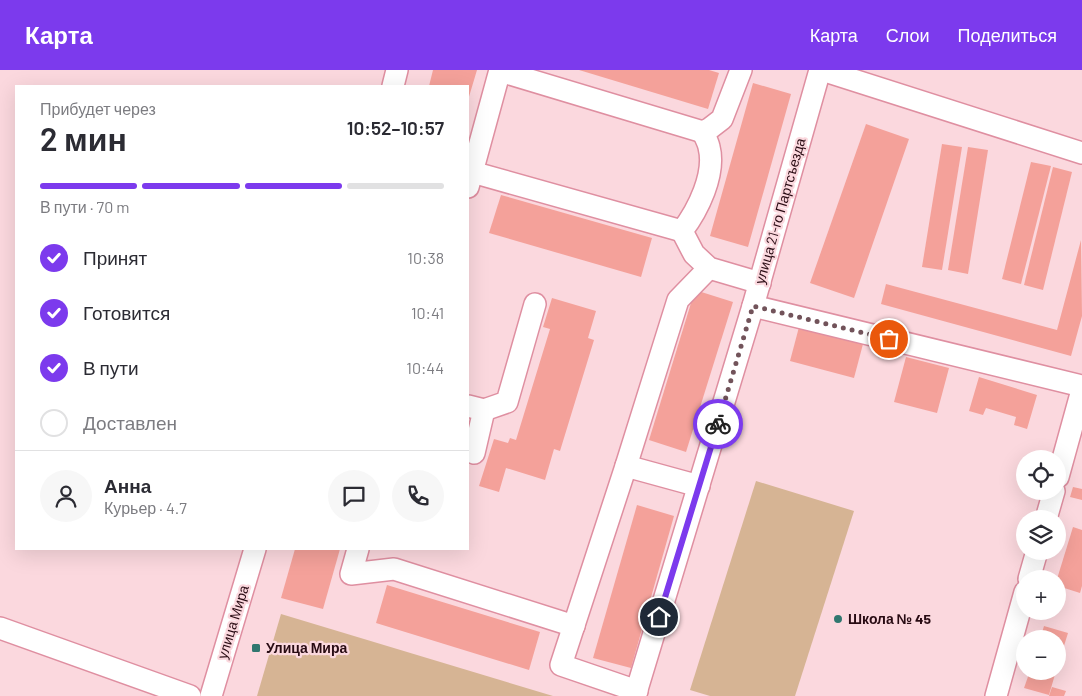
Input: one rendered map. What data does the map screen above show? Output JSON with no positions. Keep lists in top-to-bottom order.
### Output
{
  "streets": {
    "street": ["улица 21-го Партсъезда", "улица Мира"]
  },
  "places": {
    "other": ["Школа № 45"],
    "transit": ["Улица Мира"]
  },
  "page": {
    "header": "Карта",
    "nav": ["Карта", "Слои", "Поделиться"],
    "heading": ["2 мин", "Прибудет через", "10:52–10:57"],
    "panel": ["Анна", "Курьер · 4.7"],
    "bar": "В пути · 70 m",
    "list": [
      ["Принят", "10:38"],
      ["Готовится", "10:41"],
      ["В пути", "10:44"],
      "Доставлен"
    ],
    "map_buttons": ["+", "−"]
  }
}
